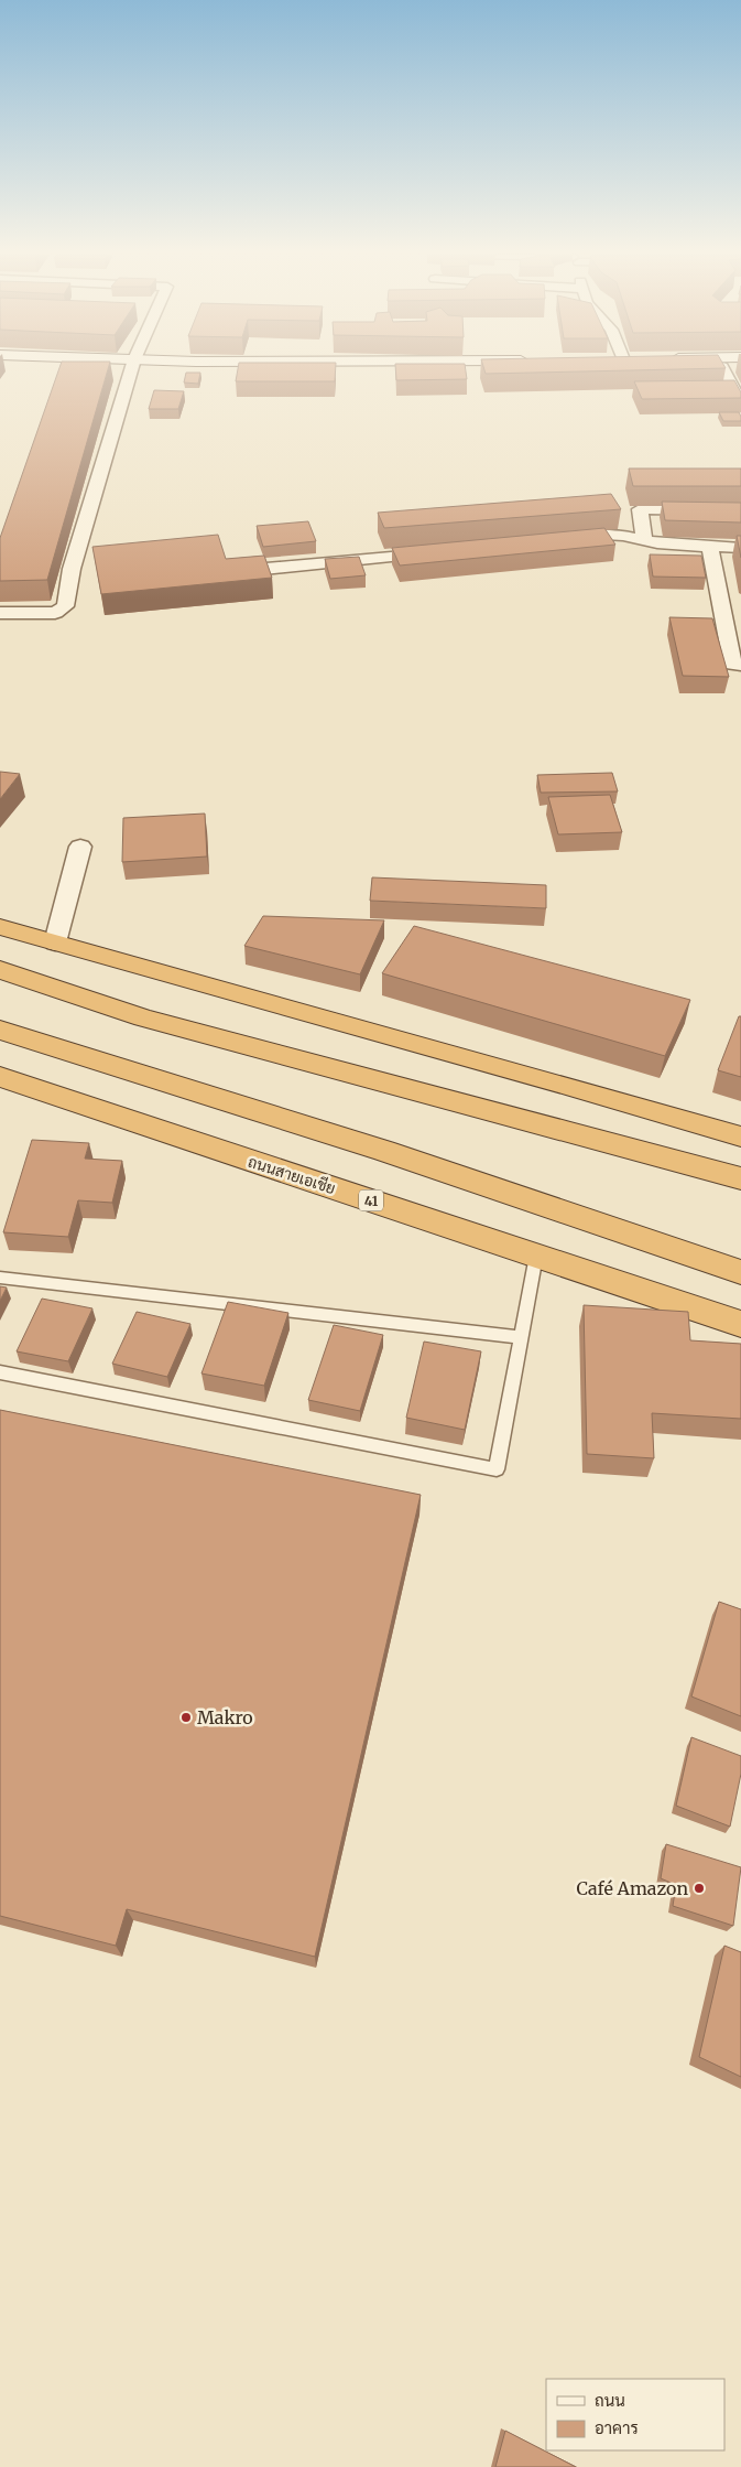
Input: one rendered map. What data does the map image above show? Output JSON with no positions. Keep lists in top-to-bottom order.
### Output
{
  "streets": {
    "highway": ["ถนนสายเอเชีย", "41"]
  },
  "places": ["Makro", "Café Amazon"],
  "legend": ["ถนน", "อาคาร"]
}
